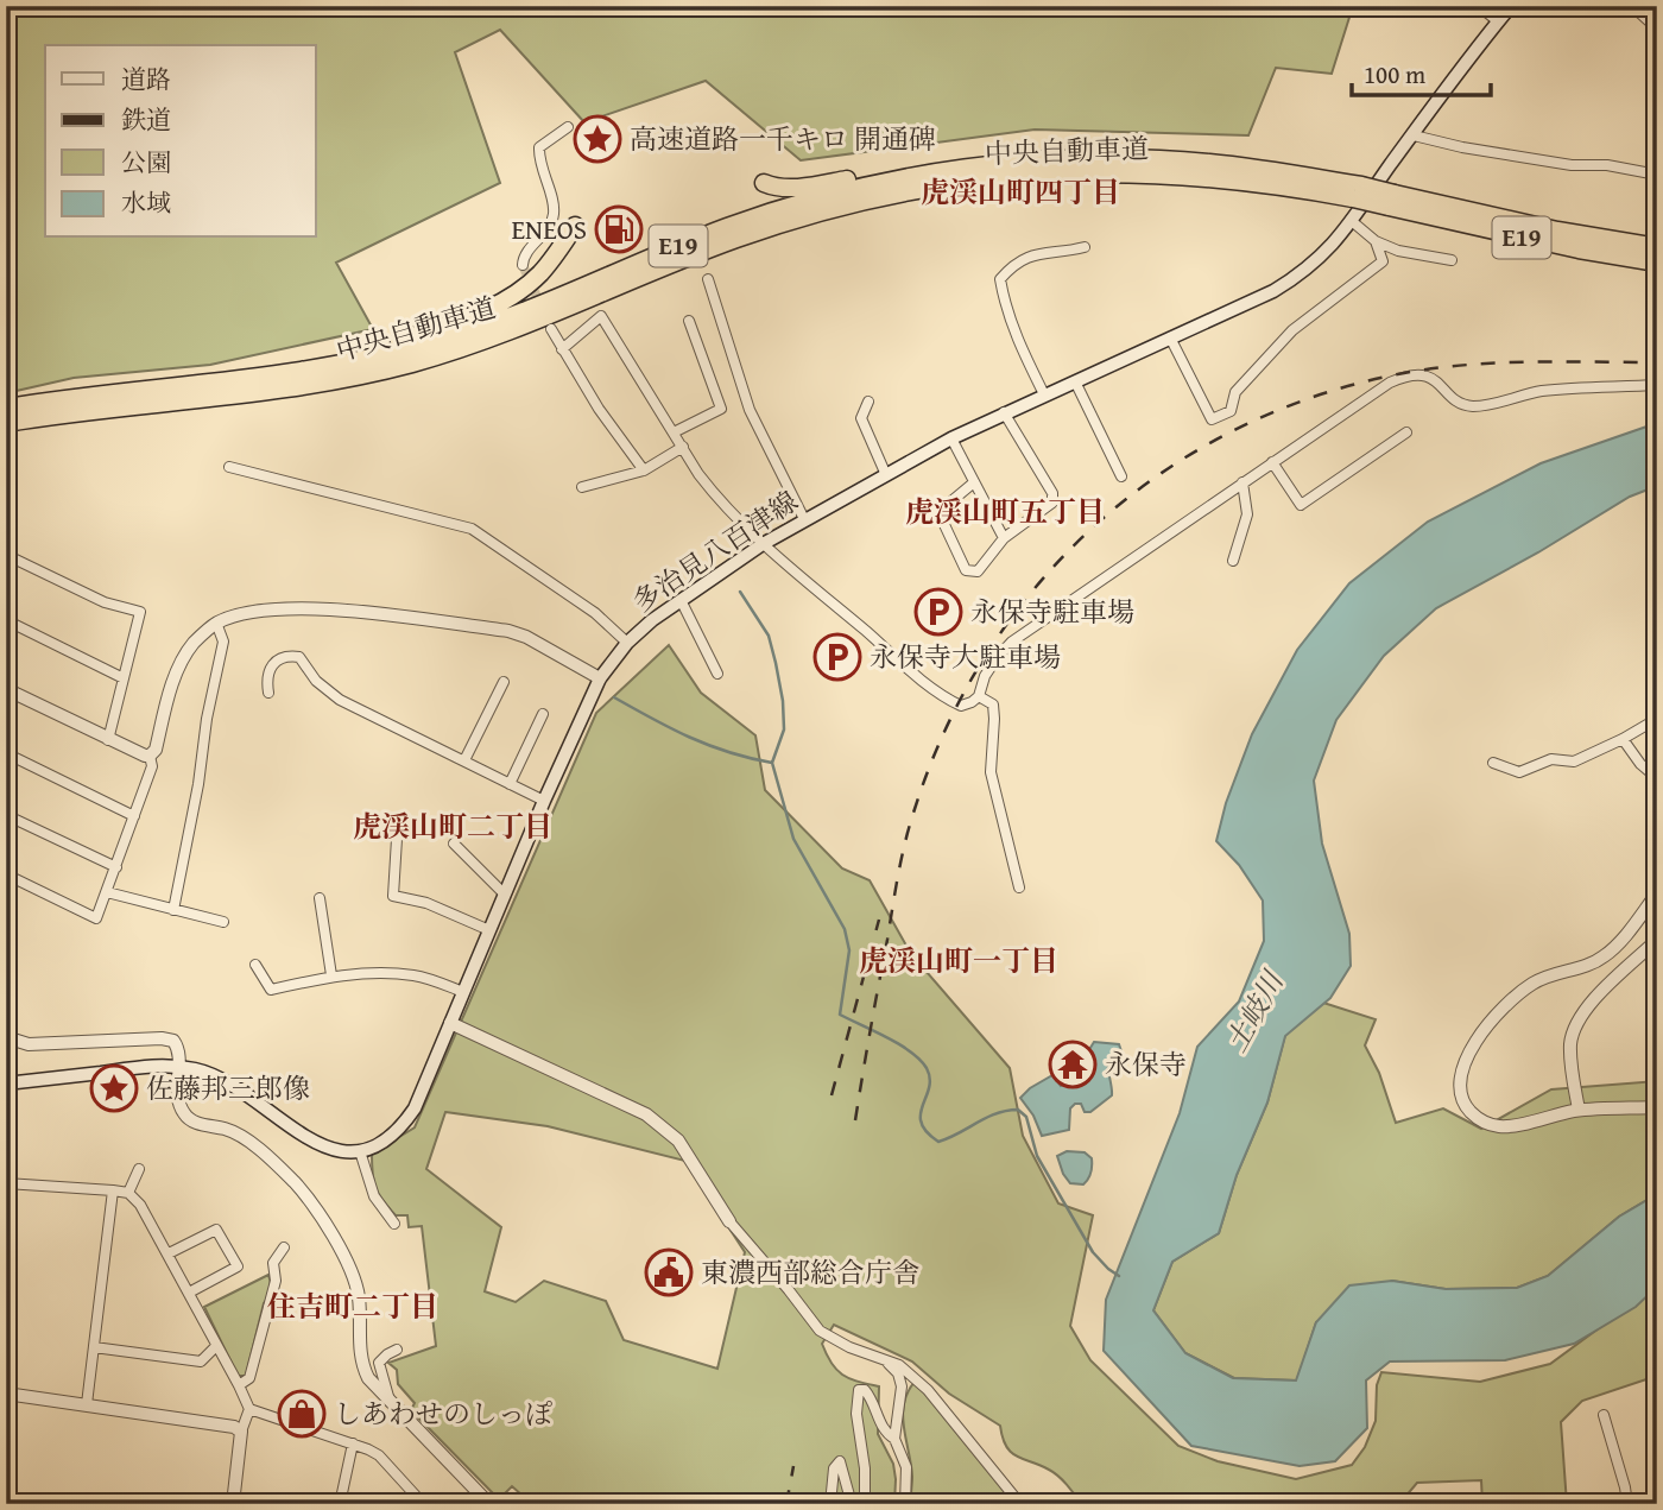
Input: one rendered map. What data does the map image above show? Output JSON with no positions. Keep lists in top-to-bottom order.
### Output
{
  "streets": {
    "highway": ["中央自動車道", "E19"],
    "main road": ["多治見八百津線"]
  },
  "districts": [
    "虎渓山町四丁目",
    "虎渓山町五丁目",
    "虎渓山町二丁目",
    "虎渓山町一丁目",
    "住吉町二丁目"
  ],
  "water": ["土岐川"],
  "places": {
    "place": ["高速道路一千キロ 開通碑", "佐藤邦三郎像"],
    "fuel station": ["ENEOS"],
    "parking": ["永保寺駐車場", "永保寺大駐車場"],
    "temple": ["永保寺"],
    "public building": ["東濃西部総合庁舎"],
    "shop": ["しあわせのしっぽ"]
  },
  "legend": [
    "道路",
    "鉄道",
    "公園",
    "水域"
  ],
  "scale_bar": "100 m"
}
